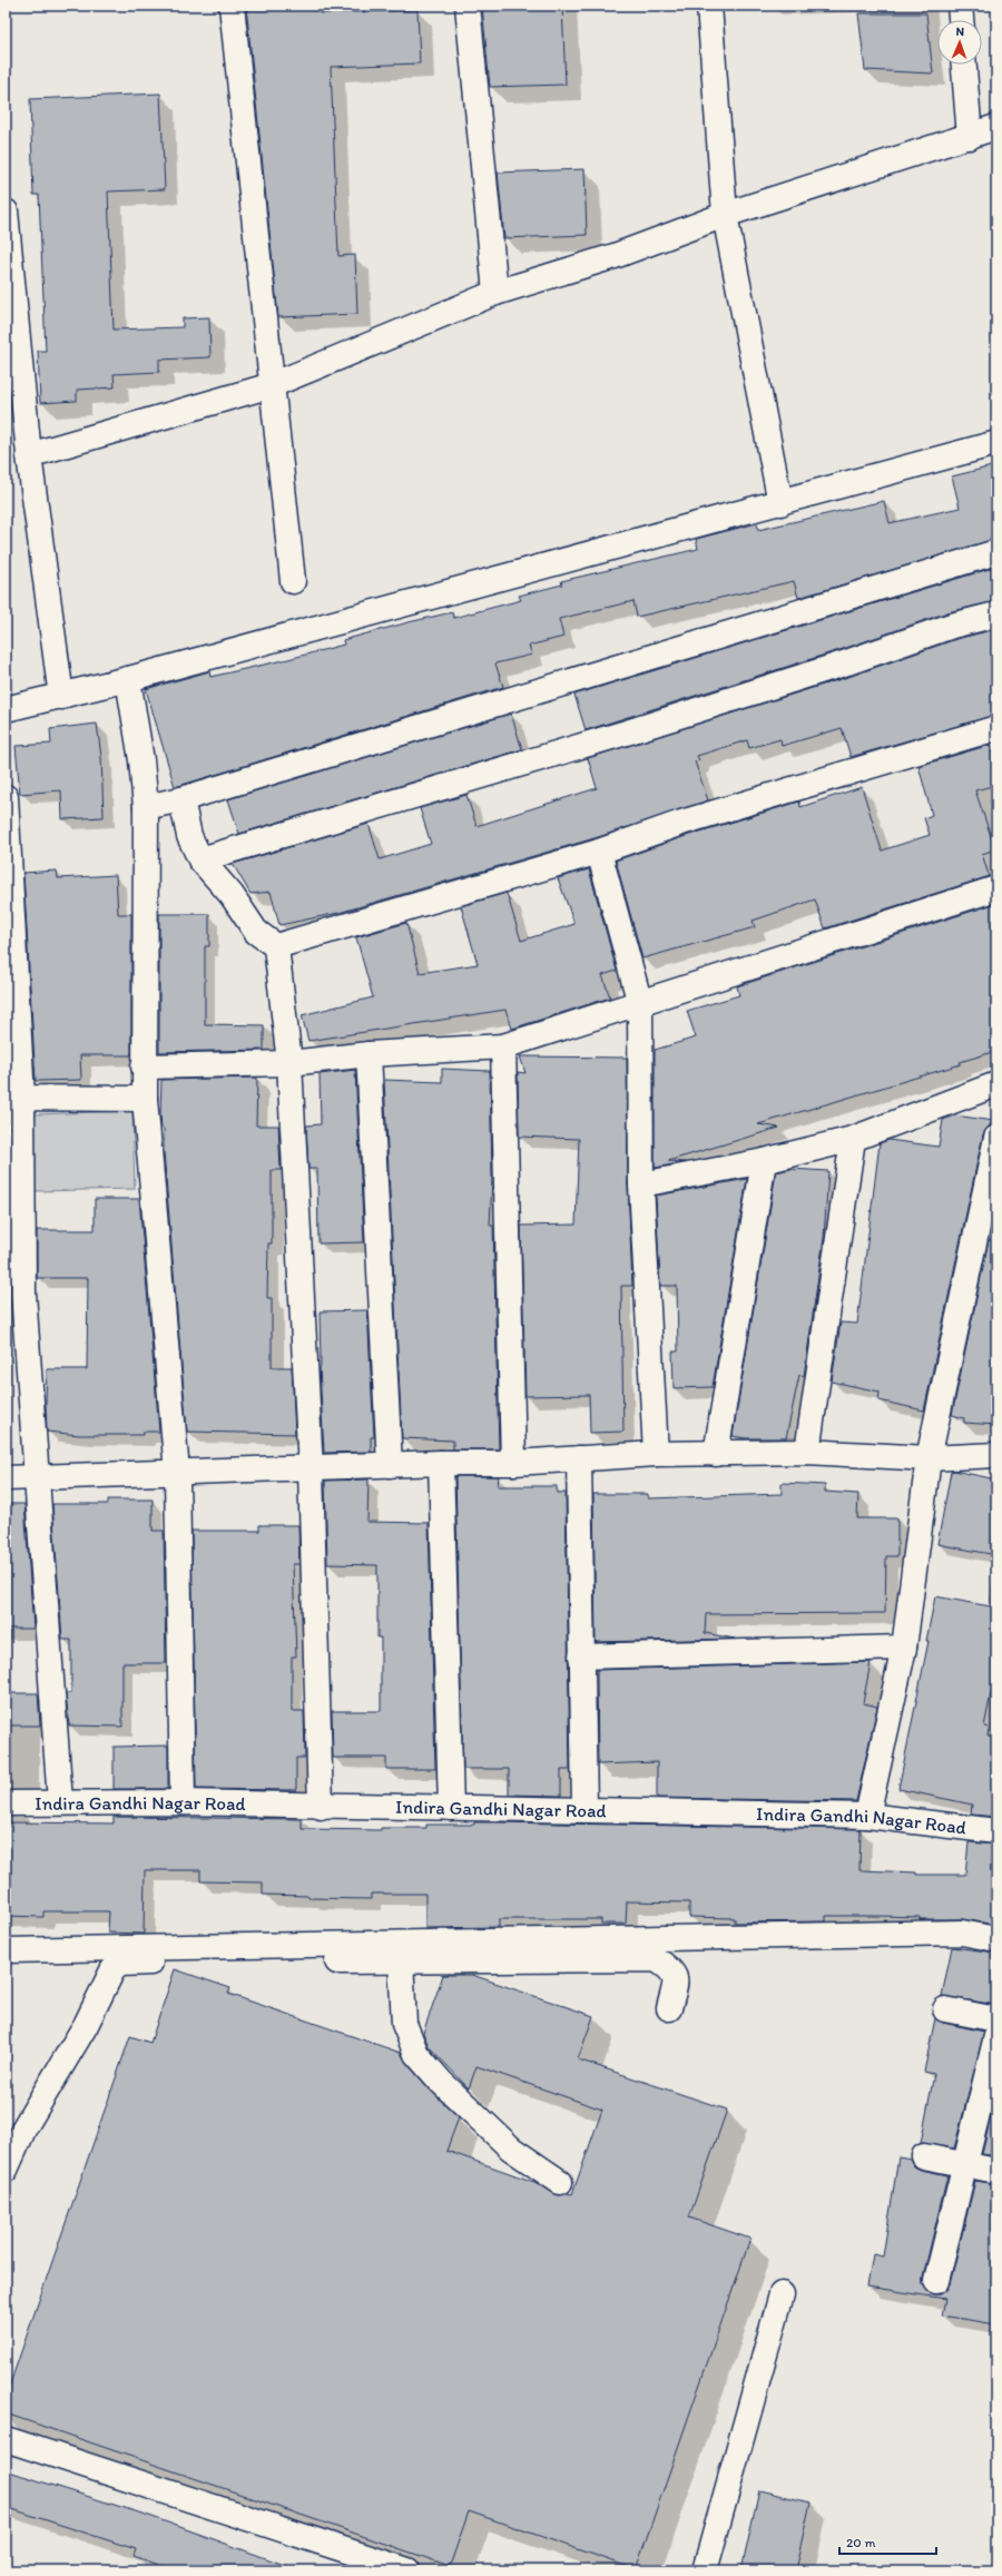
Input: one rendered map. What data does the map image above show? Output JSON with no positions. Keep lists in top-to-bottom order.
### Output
{
  "streets": {
    "street": ["Indira Gandhi Nagar Road"]
  },
  "scale_bar": "20 m",
  "north": "top"
}
